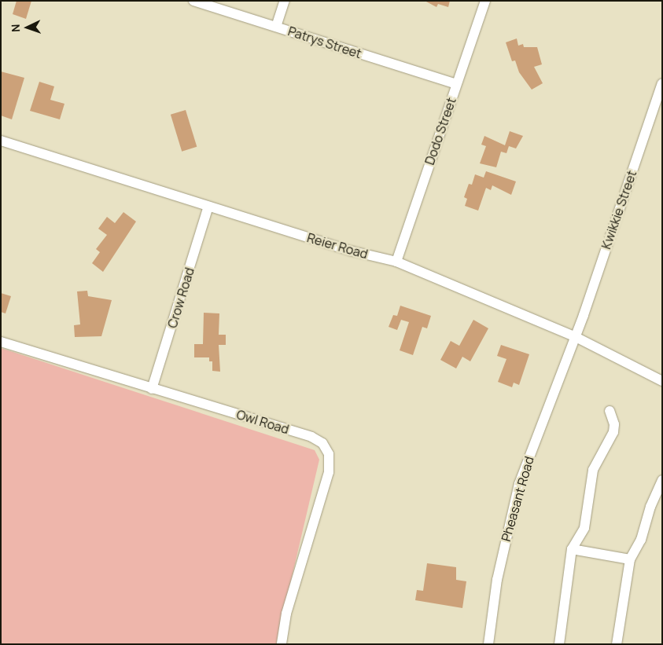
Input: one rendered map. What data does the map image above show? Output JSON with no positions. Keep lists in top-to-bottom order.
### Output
{
  "streets": {
    "street": [
      "Patrys Street",
      "Dodo Street",
      "Kwikkie Street",
      "Reier Road",
      "Crow Road",
      "Owl Road",
      "Pheasant Road"
    ]
  },
  "crossings": [
    ["Patrys Street", "Dodo Street"],
    ["Dodo Street", "Reier Road"],
    ["Kwikkie Street", "Reier Road"],
    ["Kwikkie Street", "Pheasant Road"],
    ["Reier Road", "Crow Road"],
    ["Reier Road", "Pheasant Road"],
    ["Crow Road", "Owl Road"]
  ],
  "north": "left"
}
